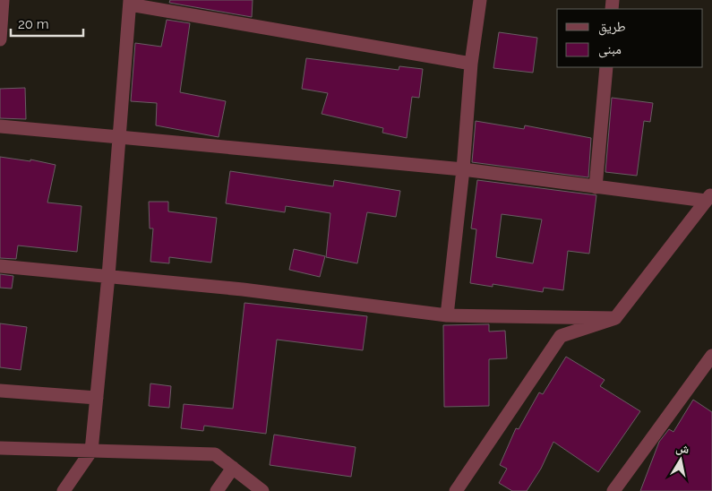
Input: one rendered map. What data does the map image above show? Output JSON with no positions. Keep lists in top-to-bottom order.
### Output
{
  "legend": ["طريق", "مبنى"],
  "scale_bar": "20 m",
  "north": "top"
}
